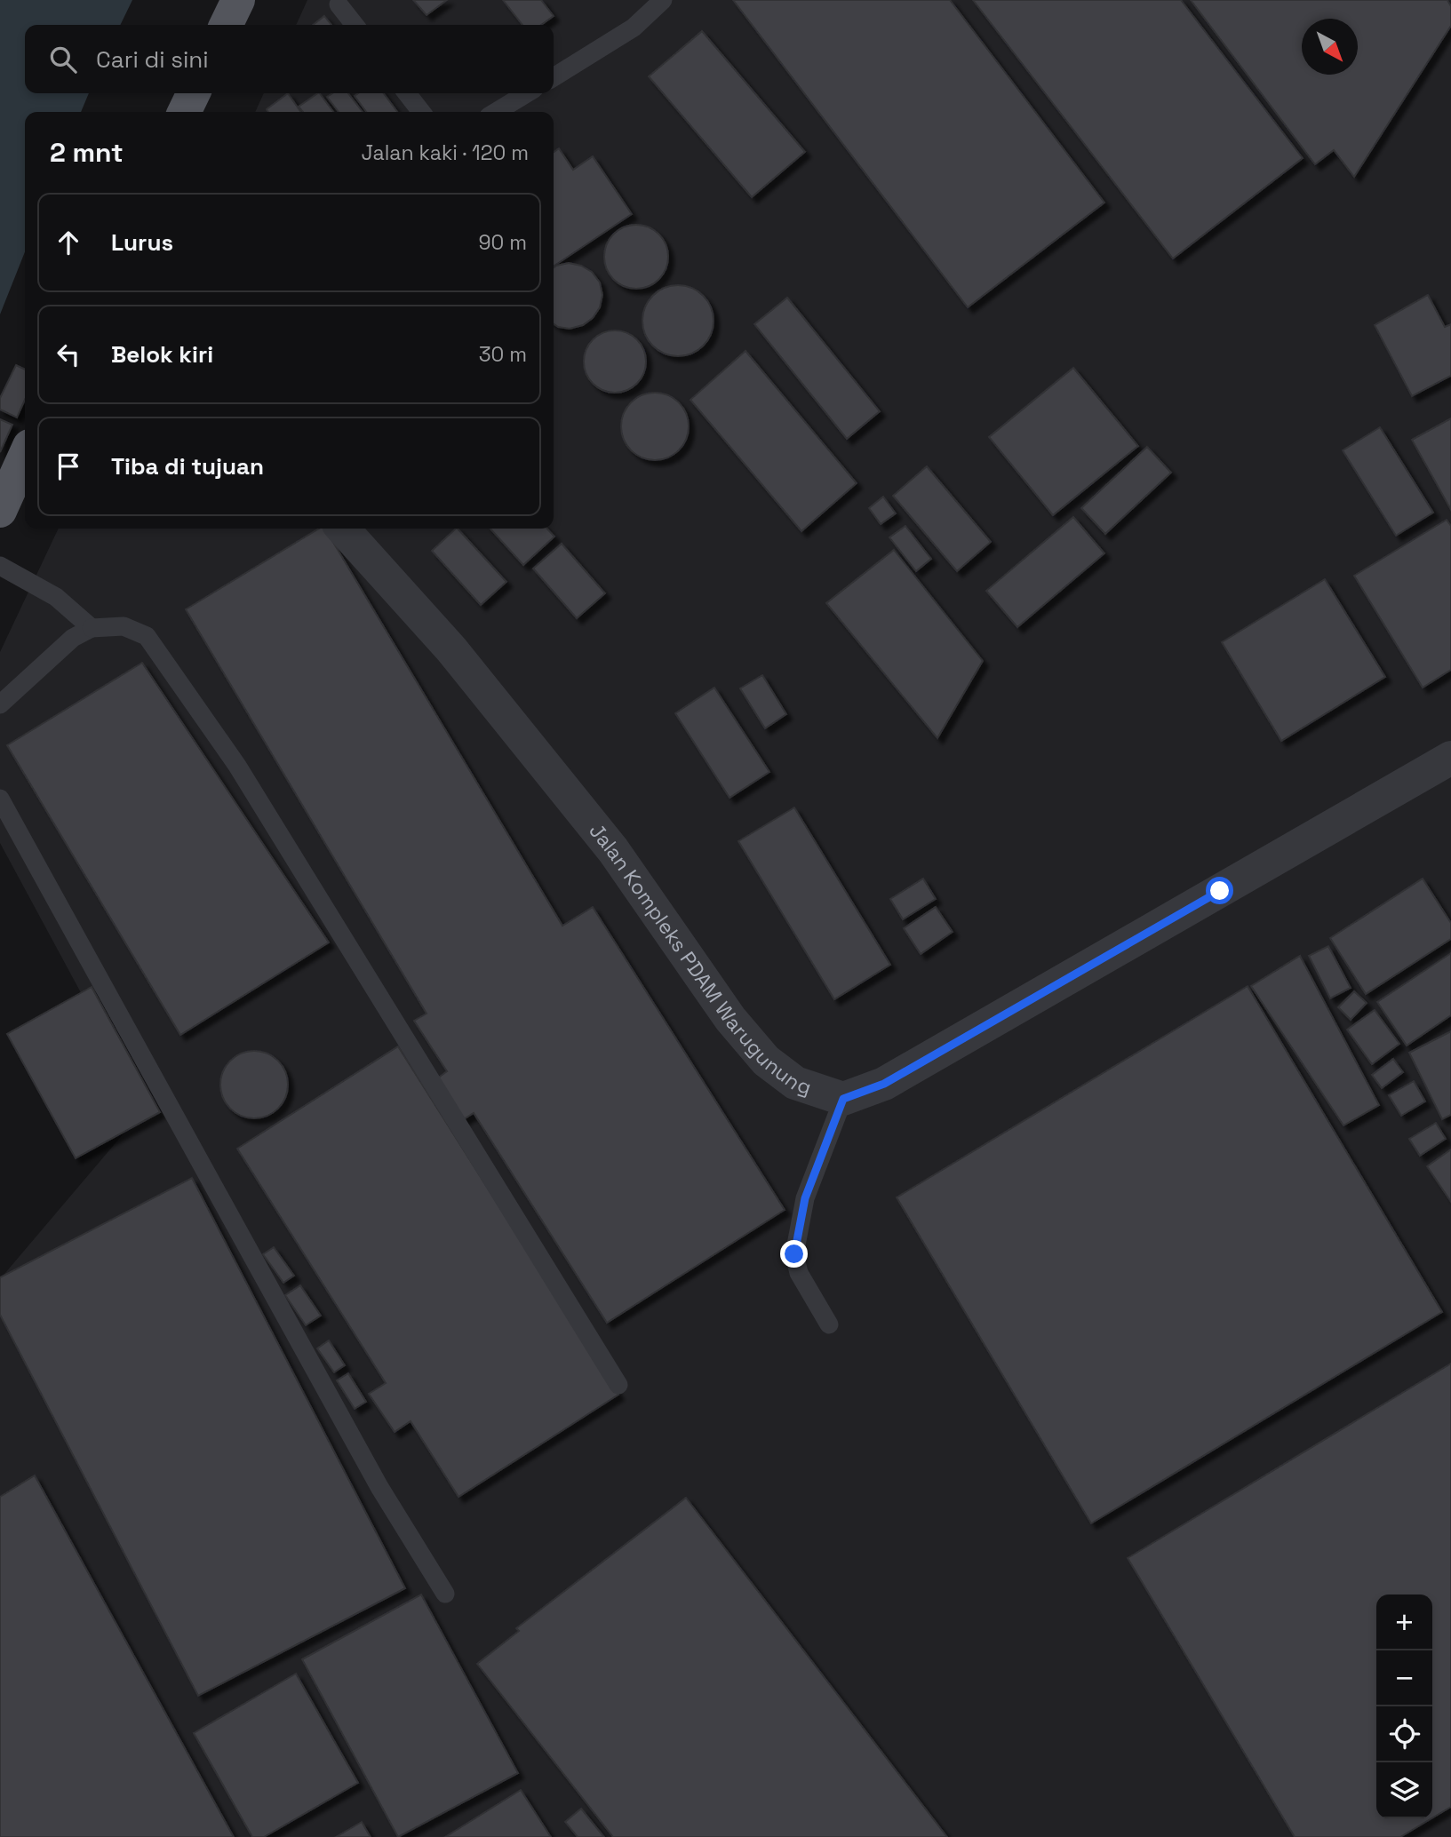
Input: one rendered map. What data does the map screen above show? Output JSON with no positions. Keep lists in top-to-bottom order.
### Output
{
  "streets": {
    "street": ["Jalan Kompleks PDAM Warugunung"]
  },
  "north": "bottom right",
  "page": {
    "search": "Cari di sini",
    "heading": ["2 mnt", "Jalan kaki · 120 m"],
    "list": [
      ["Lurus", "90 m"],
      ["Belok kiri", "30 m"],
      "Tiba di tujuan"
    ],
    "map_buttons": ["+", "−"]
  }
}
